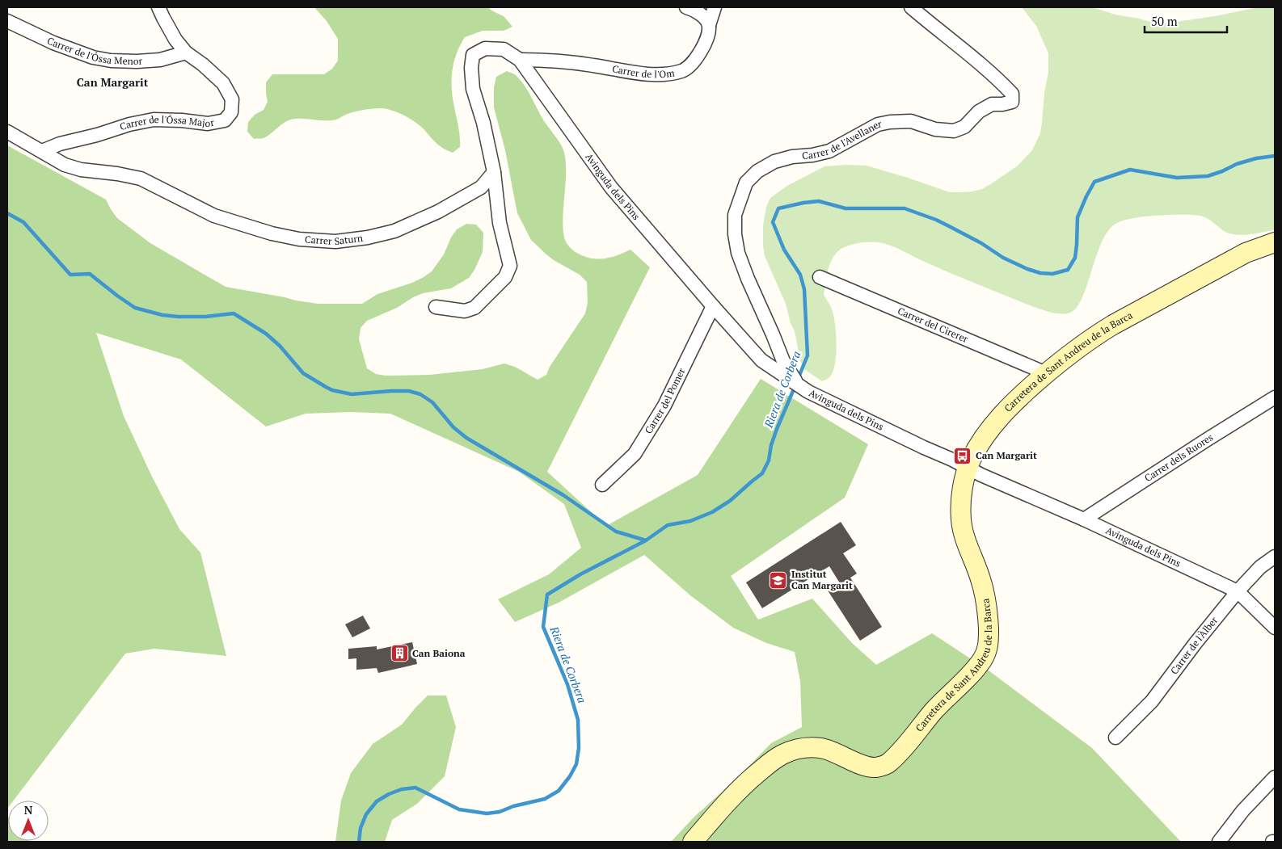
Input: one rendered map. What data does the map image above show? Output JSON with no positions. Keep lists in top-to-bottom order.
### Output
{
  "streets": {
    "street": [
      "Carrer de l'Óssa Menor",
      "Carrer de l'Om",
      "Carrer de l'Óssa Major",
      "Carrer de l'Avellaner",
      "Avinguda dels Pins",
      "Carrer Saturn",
      "Carrer del Cirerer",
      "Carretera de Sant Andreu de la Barca",
      "Carrer del Pomer",
      "Carrer dels Ruores",
      "Carrer de l'Àlber"
    ]
  },
  "crossings": [
    ["Carrer de l'Óssa Menor", "Carrer de l'Óssa Major"],
    ["Carrer de l'Om", "Avinguda dels Pins"],
    ["Carrer de l'Óssa Major", "Carrer Saturn"],
    ["Carrer de l'Avellaner", "Avinguda dels Pins"],
    ["Avinguda dels Pins", "Carretera de Sant Andreu de la Barca"],
    ["Avinguda dels Pins", "Carrer del Pomer"],
    ["Avinguda dels Pins", "Carrer dels Ruores"],
    ["Avinguda dels Pins", "Carrer de l'Àlber"],
    ["Carrer del Cirerer", "Carretera de Sant Andreu de la Barca"]
  ],
  "districts": ["Can Margarit"],
  "water": ["Riera de Corbera"],
  "places": {
    "bus stop": ["Can Margarit"],
    "school or university": ["Institut Can Margarit"],
    "building": ["Can Baiona"]
  },
  "scale_bar": "50 m",
  "north": "top"
}
